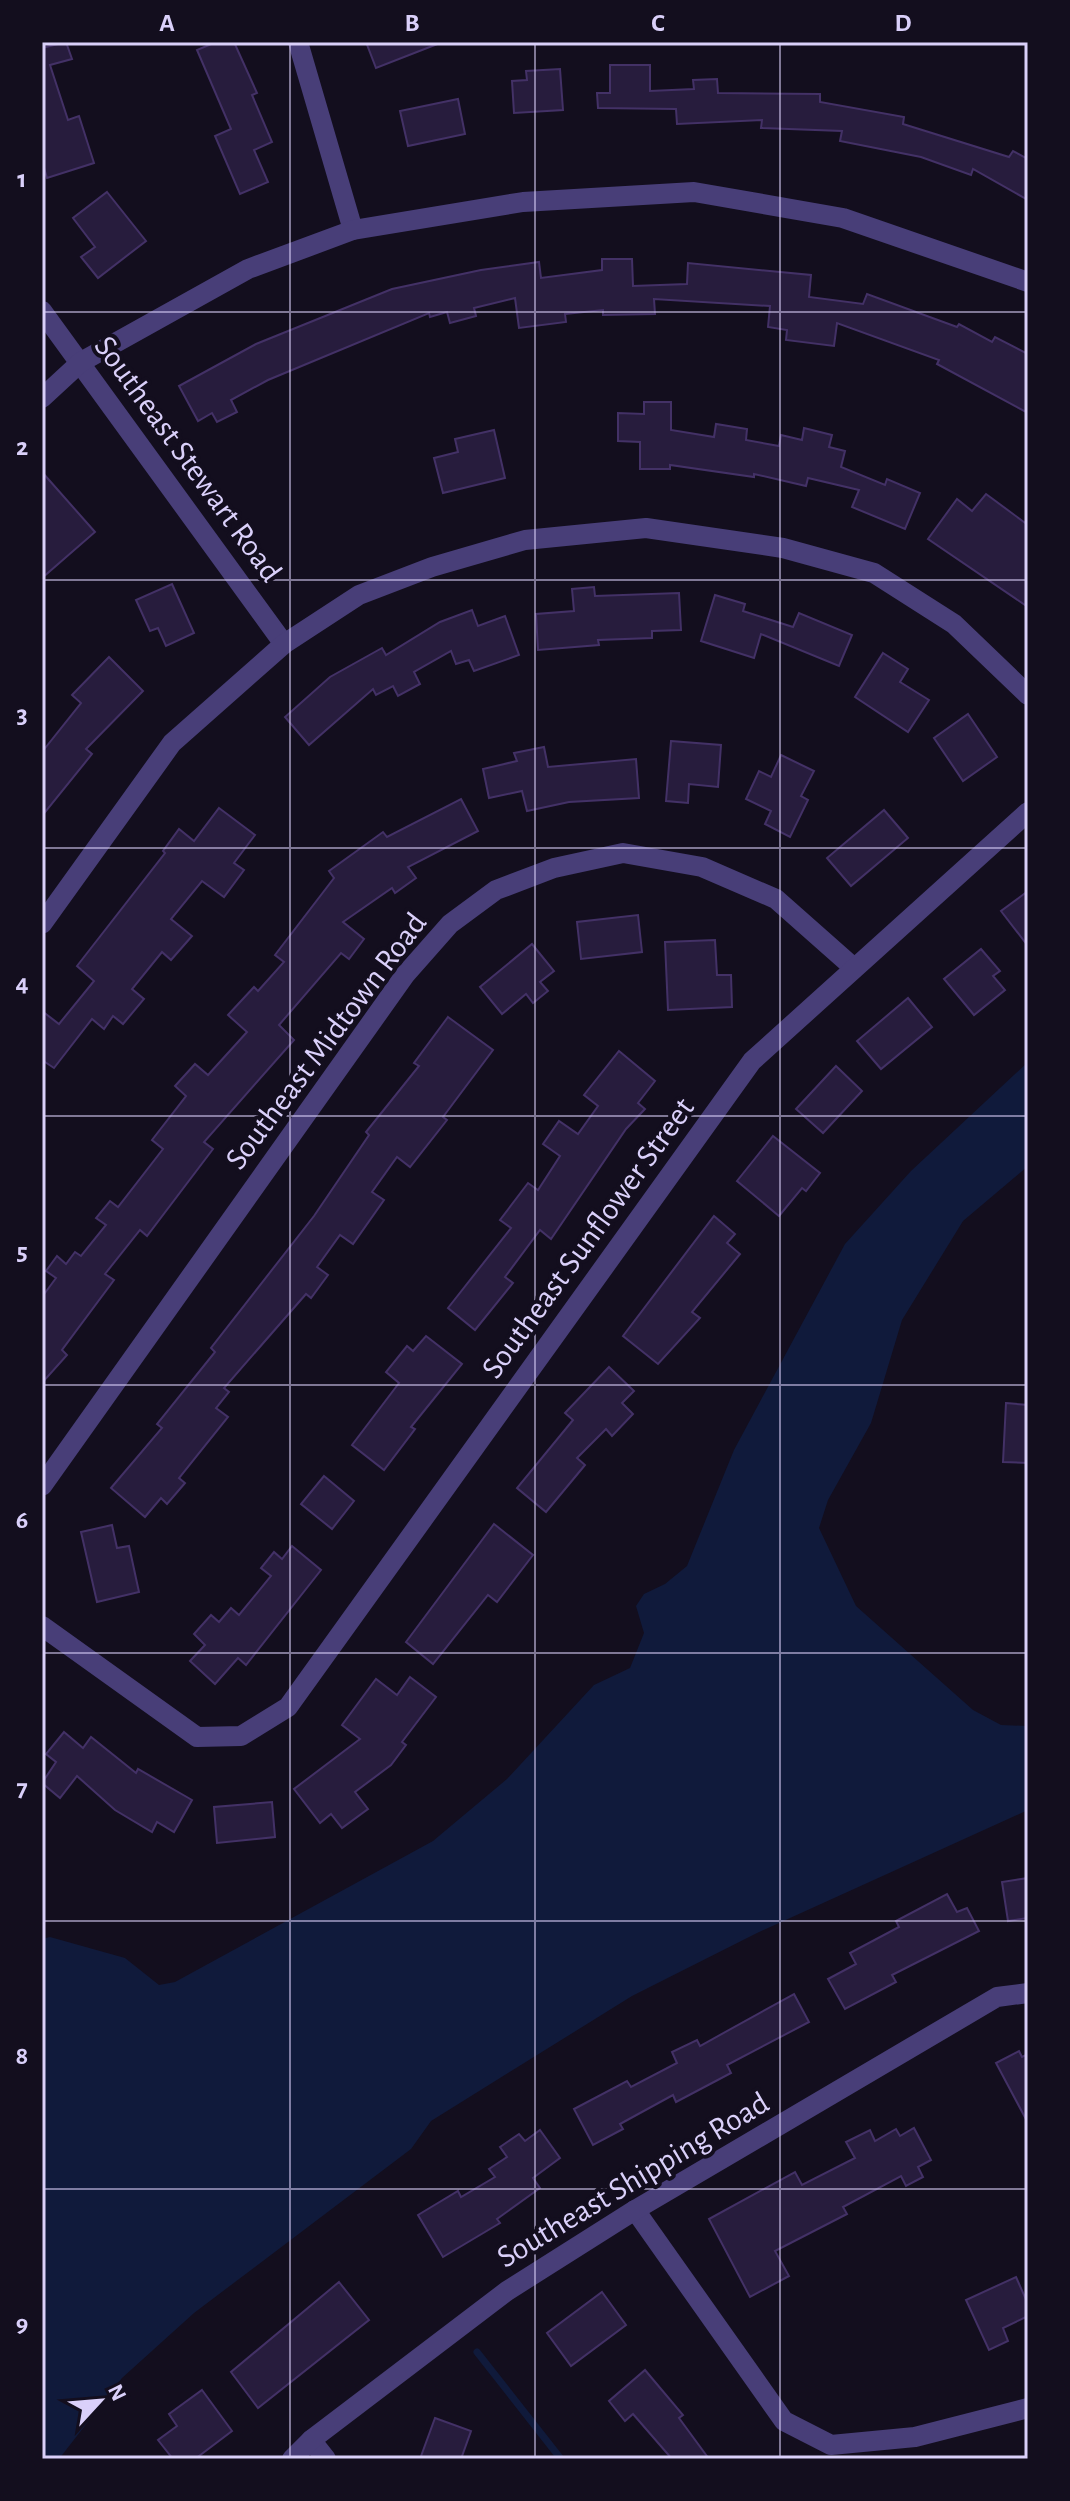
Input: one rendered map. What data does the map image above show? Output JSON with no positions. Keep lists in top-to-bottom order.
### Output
{
  "streets": {
    "street": [
      "Southeast Stewart Road",
      "Southeast Midtown Road",
      "Southeast Sunflower Street",
      "Southeast Shipping Road"
    ]
  },
  "crossings": [
    ["Southeast Midtown Road", "Southeast Sunflower Street"]
  ],
  "north": "top right",
  "grid": {
    "columns": [
      "A",
      "B",
      "C",
      "D"
    ],
    "rows": [
      "1",
      "2",
      "3",
      "4",
      "5",
      "6",
      "7",
      "8",
      "9"
    ]
  }
}
